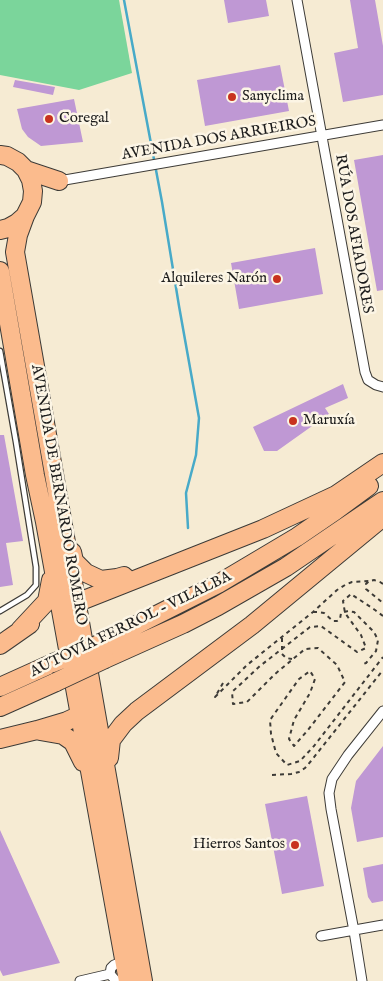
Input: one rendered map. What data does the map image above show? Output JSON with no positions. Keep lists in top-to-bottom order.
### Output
{
  "streets": {
    "highway": ["AVENIDA DE BERNARDO ROMERO", "AUTOVÍA FERROL - VILALBA"],
    "street": ["AVENIDA DOS ARRIEIROS", "RÚA DOS AFIADORES"]
  },
  "crossings": [
    ["AVENIDA DOS ARRIEIROS", "RÚA DOS AFIADORES"]
  ],
  "places": [
    "Sanyclima",
    "Coregal",
    "Alquileres Narón",
    "Maruxía",
    "Hierros Santos"
  ]
}
